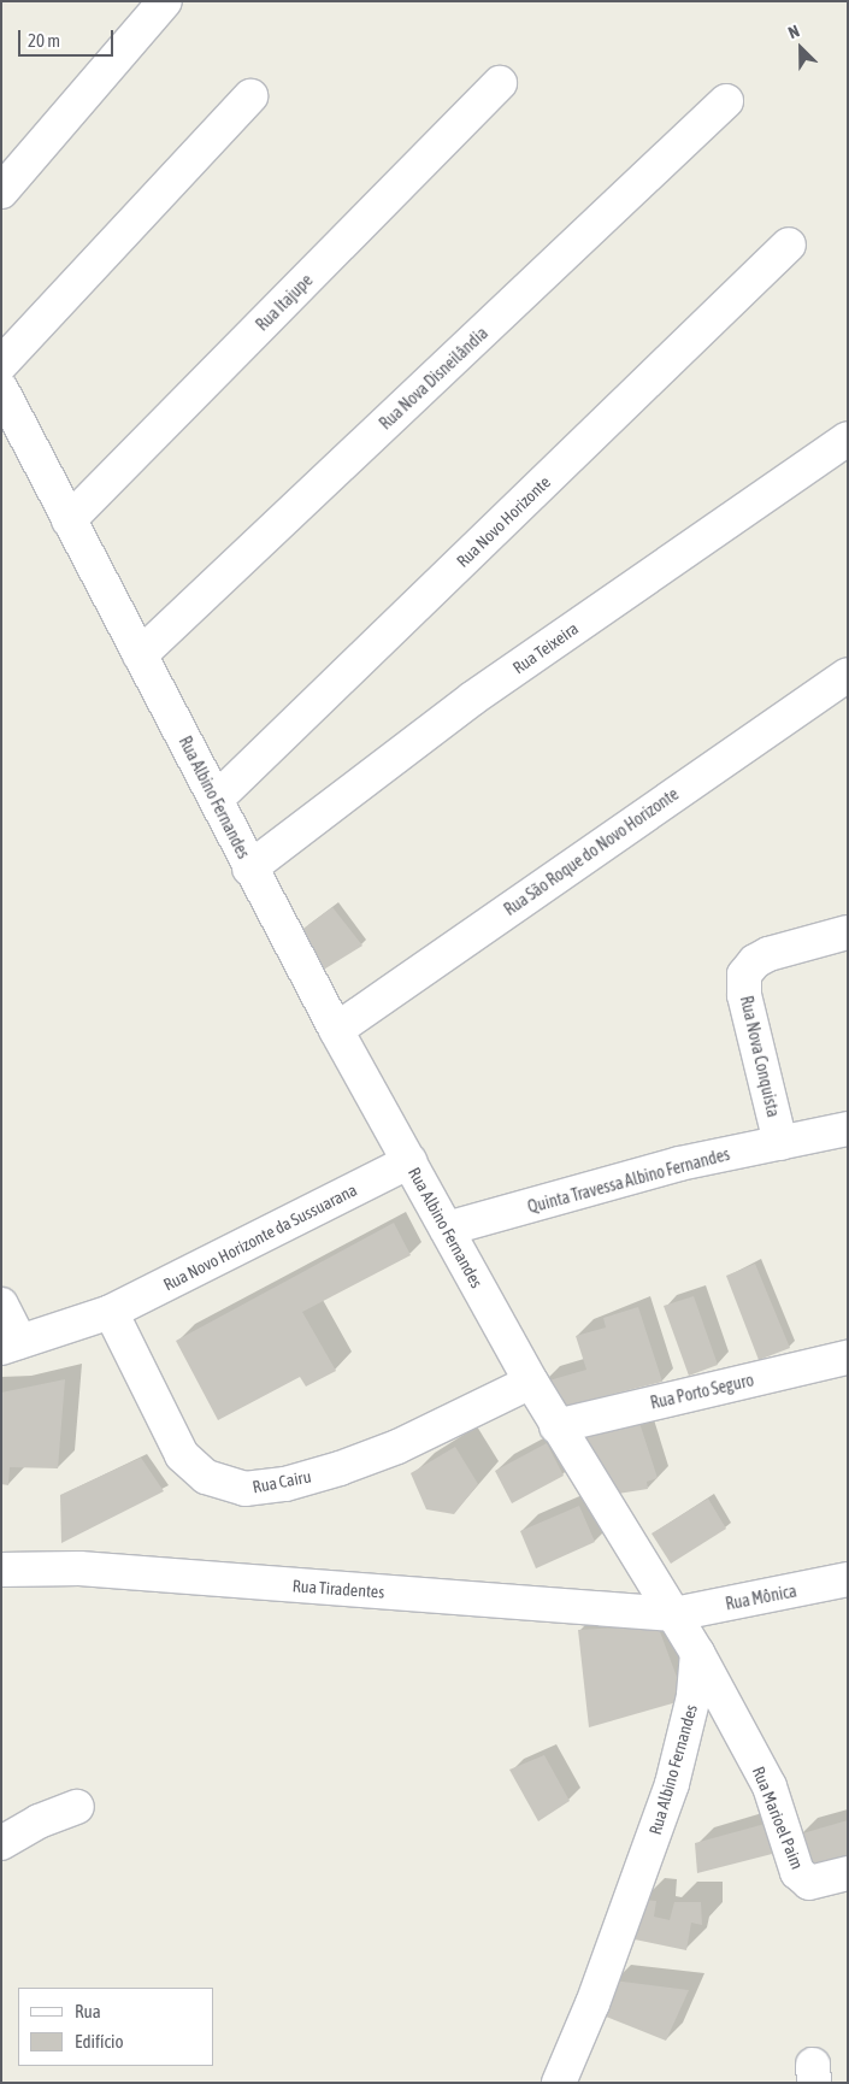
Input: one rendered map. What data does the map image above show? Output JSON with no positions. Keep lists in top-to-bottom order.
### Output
{
  "streets": {
    "street": [
      "Rua Itajupe",
      "Rua Nova Disneilândia",
      "Rua Novo Horizonte",
      "Rua Teixeira",
      "Rua Albino Fernandes",
      "Rua São Roque do Novo Horizonte",
      "Rua Nova Conquista",
      "Quinta Travessa Albino Fernandes",
      "Rua Novo Horizonte da Sussuarana",
      "Rua Porto Seguro",
      "Rua Cairu",
      "Rua Tiradentes",
      "Rua Mônica",
      "Rua Marioel Paim"
    ]
  },
  "crossings": [
    ["Rua Itajupe", "Rua Albino Fernandes"],
    ["Rua Nova Disneilândia", "Rua Albino Fernandes"],
    ["Rua Novo Horizonte", "Rua Albino Fernandes"],
    ["Rua Teixeira", "Rua Albino Fernandes"],
    ["Rua Albino Fernandes", "Rua São Roque do Novo Horizonte"],
    ["Rua Albino Fernandes", "Quinta Travessa Albino Fernandes"],
    ["Rua Albino Fernandes", "Rua Novo Horizonte da Sussuarana"],
    ["Rua Albino Fernandes", "Rua Porto Seguro"],
    ["Rua Albino Fernandes", "Rua Cairu"],
    ["Rua Albino Fernandes", "Rua Tiradentes"],
    ["Rua Albino Fernandes", "Rua Mônica"],
    ["Rua Albino Fernandes", "Rua Marioel Paim"],
    ["Rua Nova Conquista", "Quinta Travessa Albino Fernandes"],
    ["Rua Novo Horizonte da Sussuarana", "Rua Cairu"],
    ["Rua Tiradentes", "Rua Mônica"]
  ],
  "legend": ["Rua", "Edifício"],
  "scale_bar": "20 m",
  "north": "top left"
}
